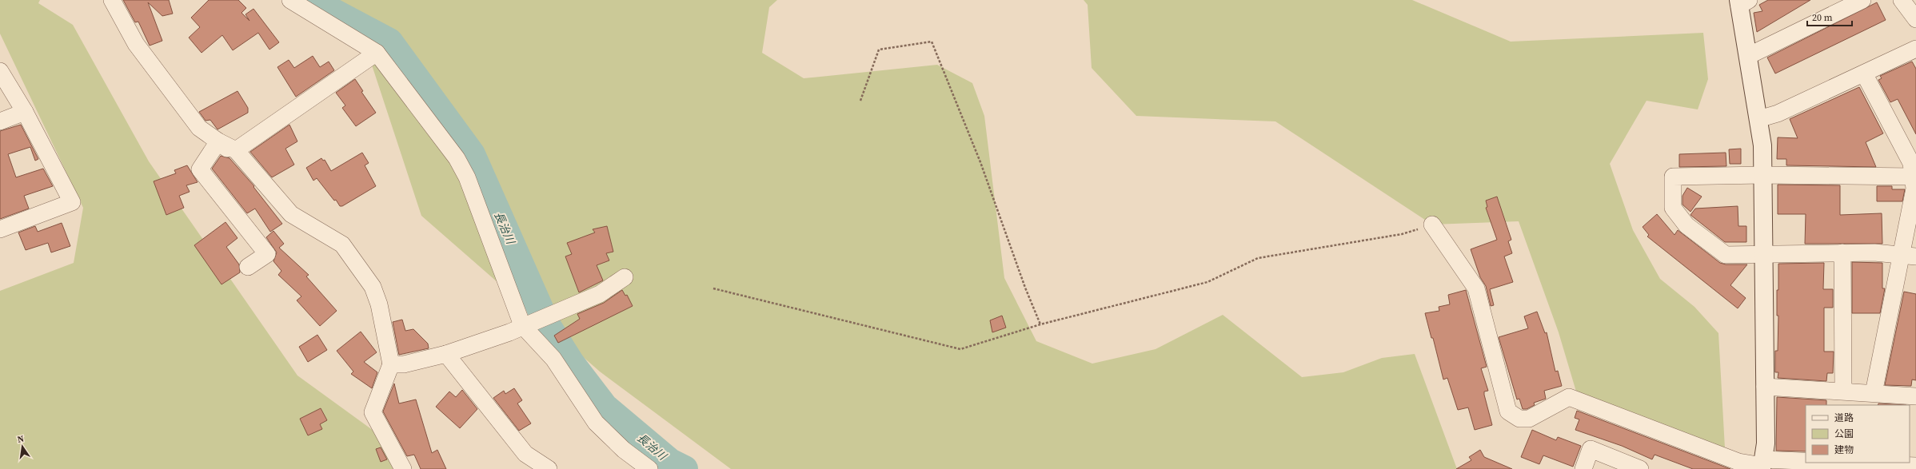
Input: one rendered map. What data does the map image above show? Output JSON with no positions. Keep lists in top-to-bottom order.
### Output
{
  "water": ["長治川"],
  "legend": ["道路", "公園", "建物"],
  "scale_bar": "20 m",
  "north": "top"
}
